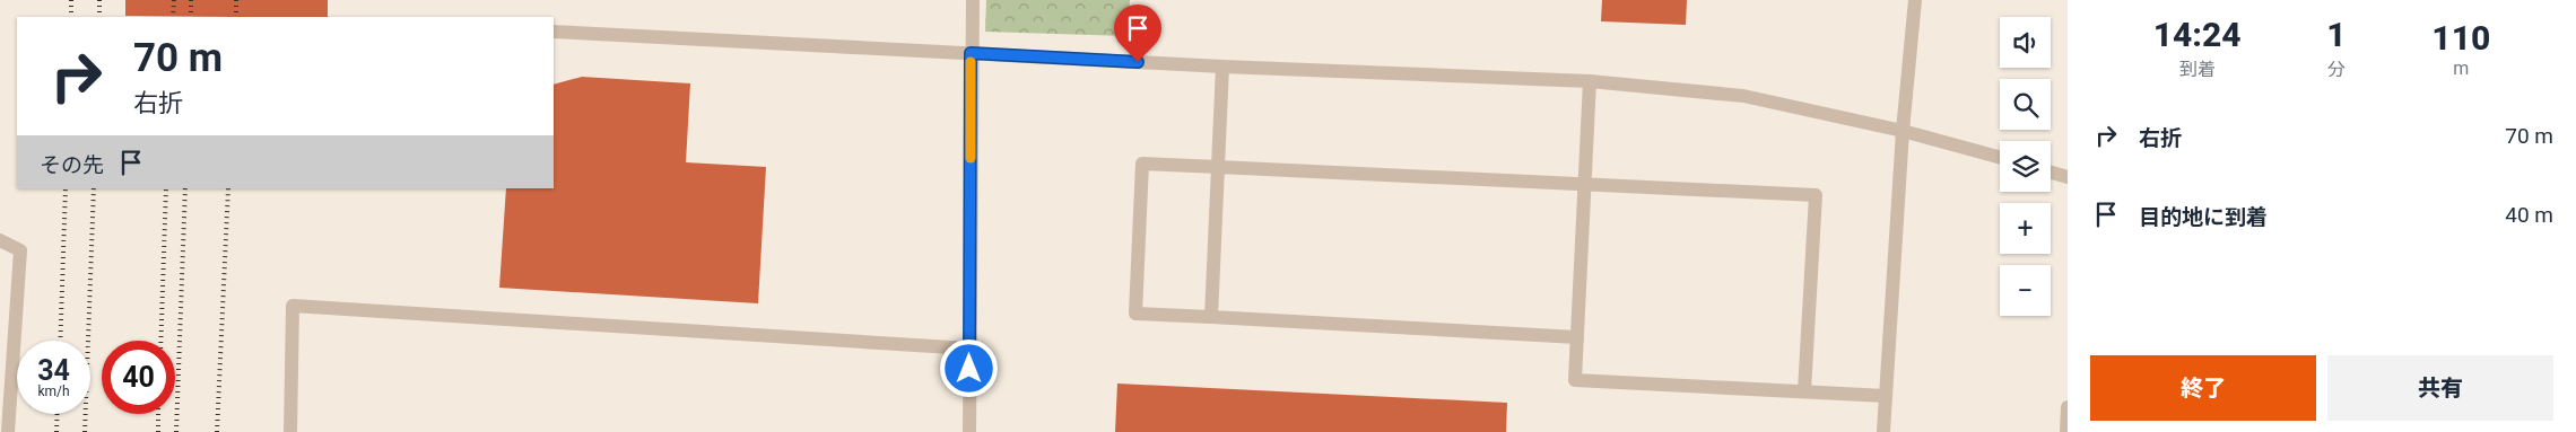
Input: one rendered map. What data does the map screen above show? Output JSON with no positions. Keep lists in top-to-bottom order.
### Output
{
  "page": {
    "eta": [
      "14:24",
      "到着",
      "1",
      "分",
      "110",
      "m"
    ],
    "map_buttons": ["+", "−"],
    "turn": ["70 m", "右折"],
    "list": [
      {
        "name": "右折",
        "value": "70 m"
      },
      {
        "name": "目的地に到着",
        "value": "40 m"
      }
    ],
    "then": "その先",
    "speed": "34 km/h",
    "limit": "40",
    "buttons": ["終了", "共有"]
  }
}
